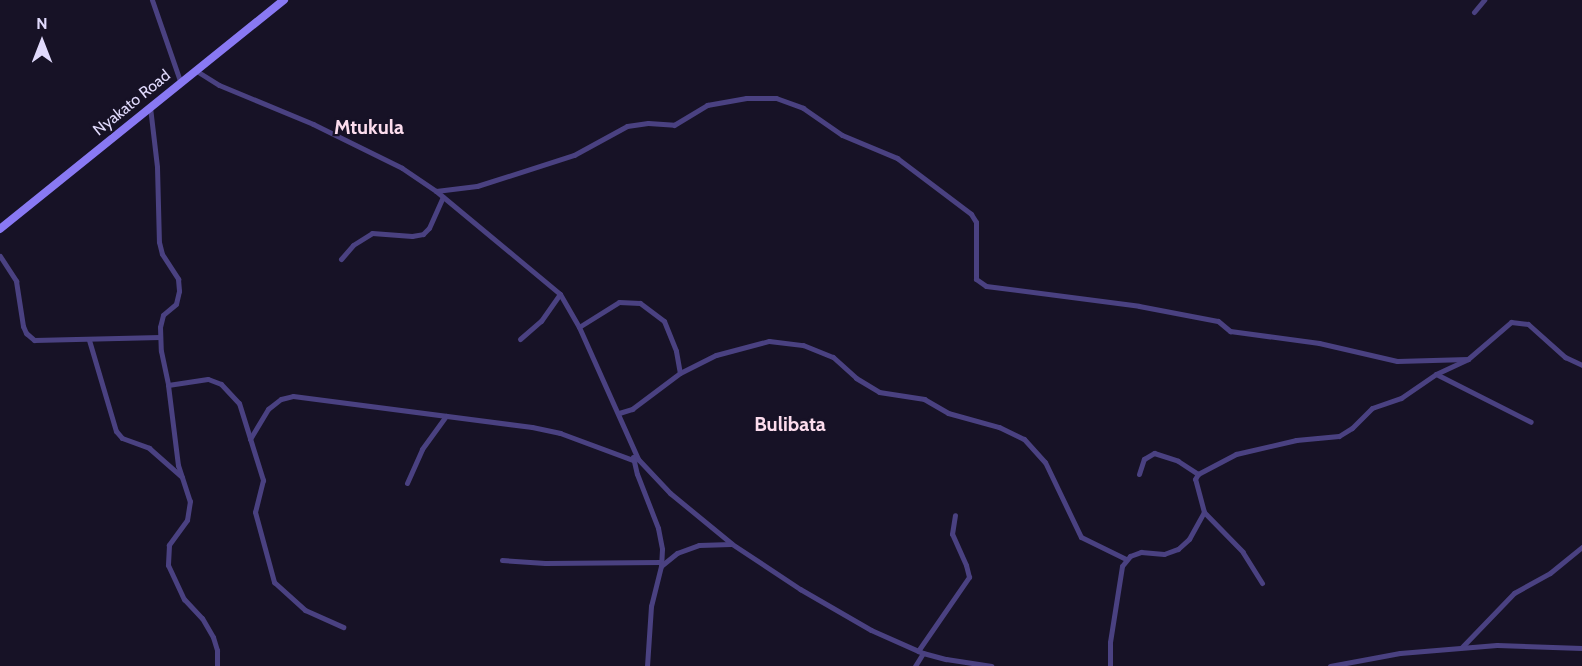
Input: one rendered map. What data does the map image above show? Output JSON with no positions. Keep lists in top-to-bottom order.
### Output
{
  "streets": {
    "street": ["Nyakato Road"]
  },
  "districts": ["Mtukula", "Bulibata"],
  "north": "top"
}
